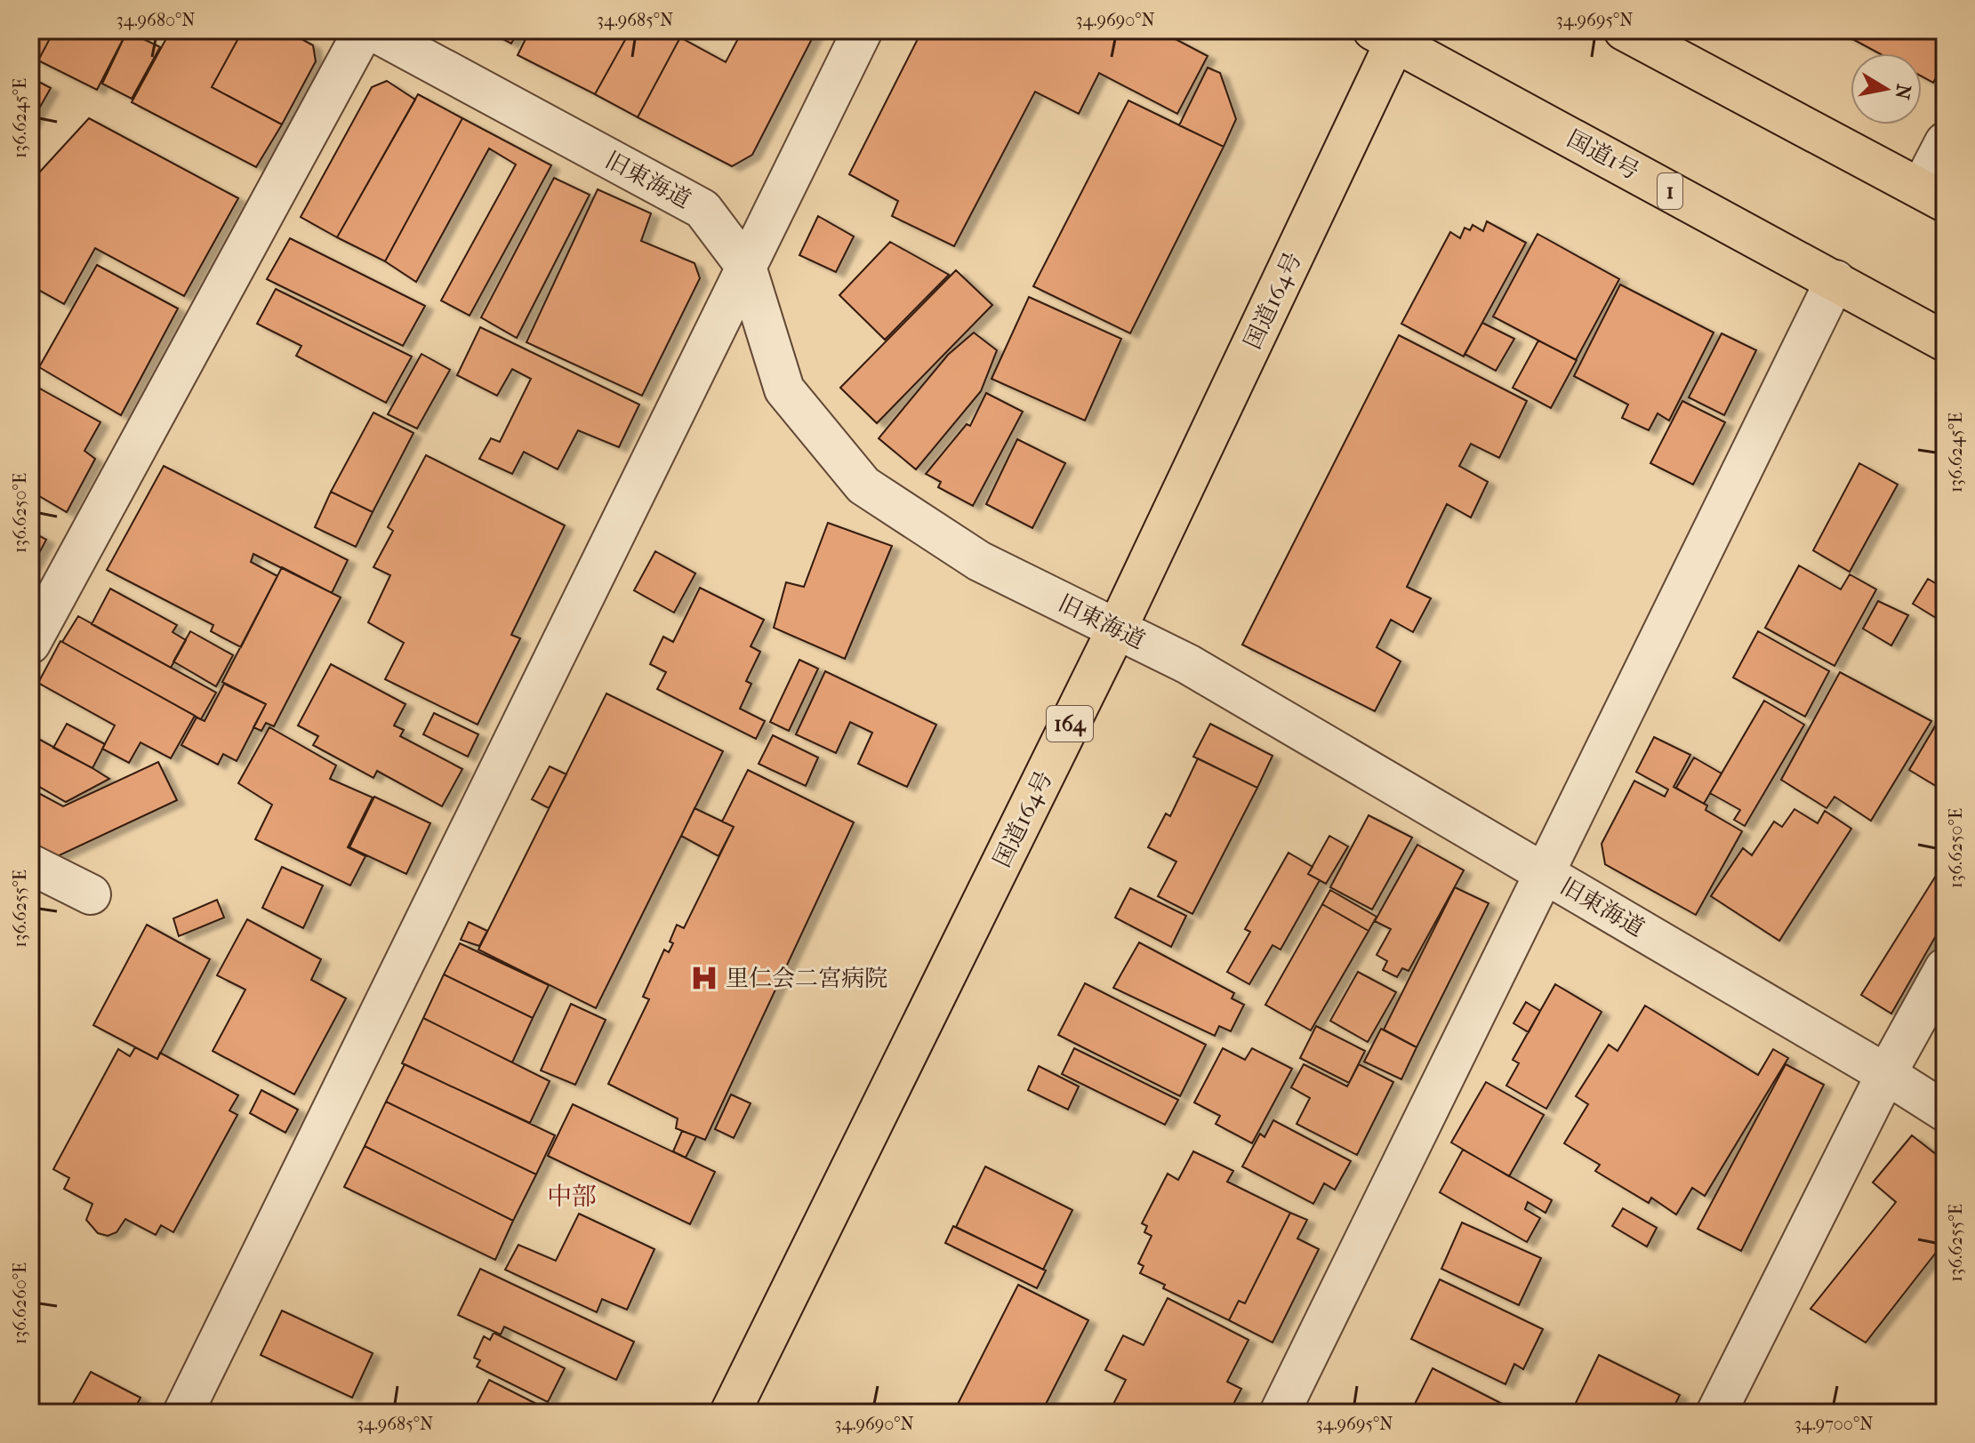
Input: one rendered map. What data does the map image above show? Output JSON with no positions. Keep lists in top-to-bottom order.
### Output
{
  "streets": {
    "highway": [
      "国道1号",
      "1",
      "国道164号",
      "164"
    ],
    "street": ["旧東海道"]
  },
  "crossings": [
    ["国道1号", "国道164号"],
    ["旧東海道", "国道164号"]
  ],
  "districts": ["中部"],
  "places": {
    "hospital": ["里仁会二宮病院"]
  },
  "north": "right",
  "coordinates": [
    "34.9680°N",
    "34.9685°N",
    "34.9690°N",
    "34.9695°N",
    "136.6245°E",
    "136.6250°E",
    "136.6255°E",
    "136.6260°E",
    "34.9700°N"
  ]
}
